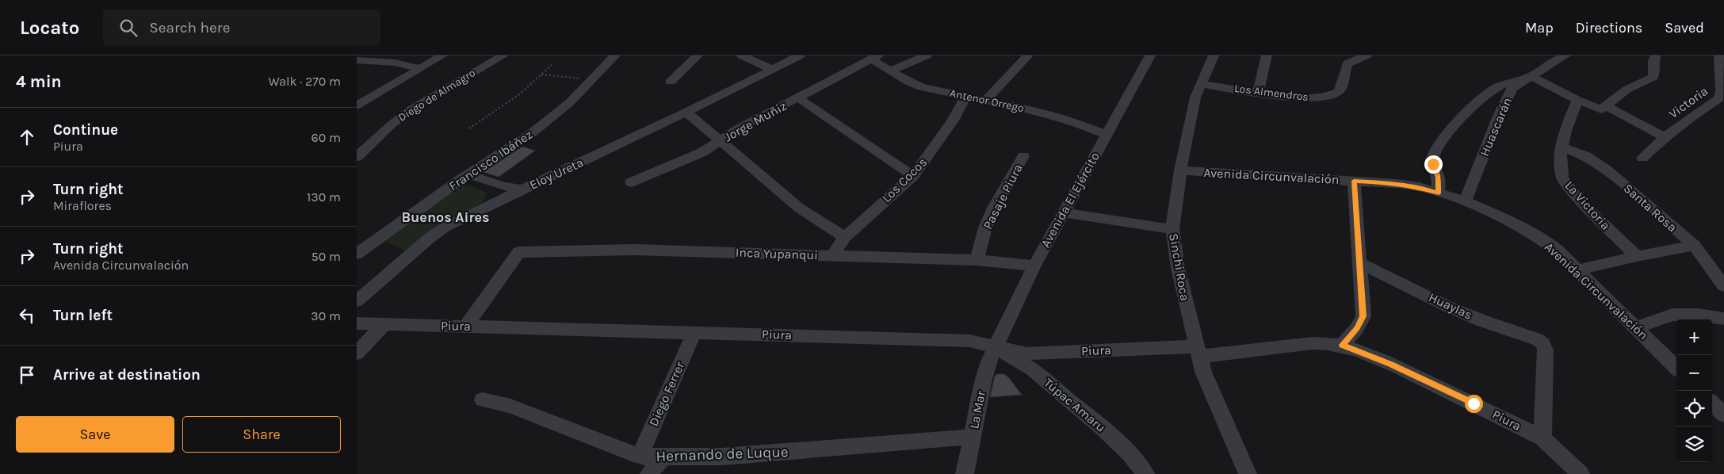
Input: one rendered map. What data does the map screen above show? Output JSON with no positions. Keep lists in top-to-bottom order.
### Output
{
  "streets": {
    "street": [
      "Los Almendros",
      "Diego de Almagro",
      "Antenor Orrego",
      "Victoria",
      "Jorge Muñiz",
      "Huascarán",
      "Francisco Ibáñez",
      "Eloy Ureta",
      "Avenida Circunvalación",
      "Los Cocos",
      "Pasaje Piura",
      "Avenida El Ejército",
      "La Victoria",
      "Santa Rosa",
      "Inca Yupanqui",
      "Sinchi Roca",
      "Huaylas",
      "Piura",
      "Diego Ferrer",
      "Túpac Amaru",
      "La Mar",
      "Hernando de Luque"
    ]
  },
  "crossings": [
    ["Los Almendros", "Sinchi Roca"],
    ["Antenor Orrego", "Jorge Muñiz"],
    ["Antenor Orrego", "Los Cocos"],
    ["Antenor Orrego", "Avenida El Ejército"],
    ["Huascarán", "Avenida Circunvalación"],
    ["Avenida Circunvalación", "Sinchi Roca"],
    ["Los Cocos", "Inca Yupanqui"],
    ["Pasaje Piura", "Inca Yupanqui"],
    ["Avenida El Ejército", "Inca Yupanqui"],
    ["Avenida El Ejército", "Piura"],
    ["Avenida El Ejército", "Túpac Amaru"],
    ["Avenida El Ejército", "La Mar"],
    ["La Victoria", "Santa Rosa"],
    ["Inca Yupanqui", "Piura"],
    ["Sinchi Roca", "Piura"],
    ["Huaylas", "Piura"],
    ["Piura", "Diego Ferrer"],
    ["Piura", "Túpac Amaru"],
    ["Piura", "La Mar"],
    ["Diego Ferrer", "Hernando de Luque"],
    ["Túpac Amaru", "La Mar"],
    ["La Mar", "Hernando de Luque"]
  ],
  "districts": ["Buenos Aires"],
  "page": {
    "header": "Locato",
    "search": "Search here",
    "nav": ["Map", "Directions", "Saved"],
    "heading": ["4 min", "Walk · 270 m"],
    "list": [
      ["Continue", "Piura", "60 m"],
      ["Turn right", "Miraflores", "130 m"],
      ["Turn right", "Avenida Circunvalación", "50 m"],
      ["Turn left", "30 m"],
      "Arrive at destination"
    ],
    "map_buttons": ["+", "−"],
    "buttons": ["Save", "Share"]
  }
}
